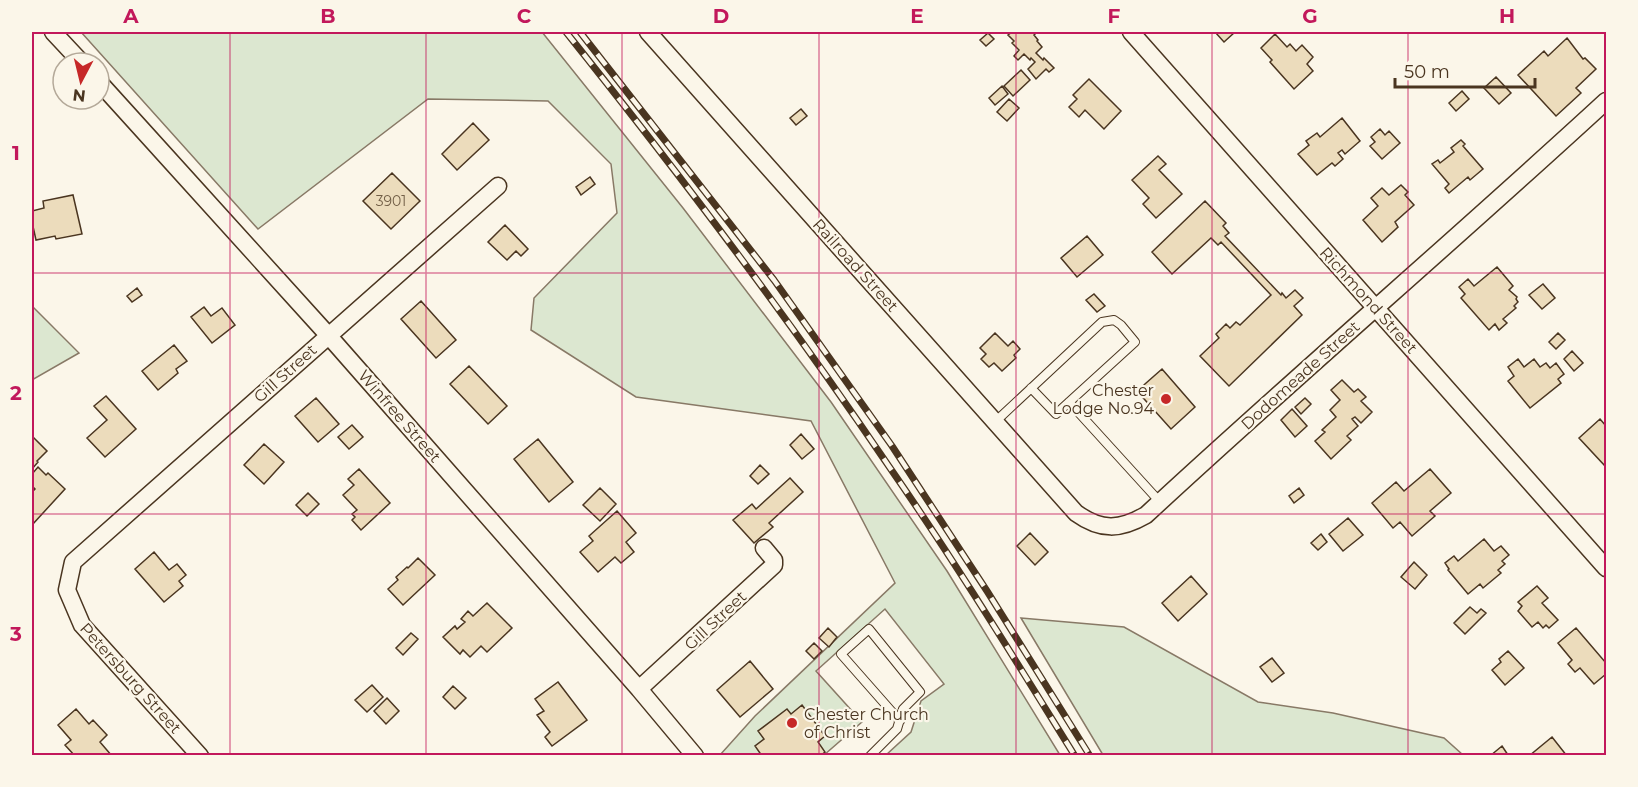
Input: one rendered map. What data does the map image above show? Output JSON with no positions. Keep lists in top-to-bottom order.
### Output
{
  "streets": {
    "street": [
      "Railroad Street",
      "Richmond Street",
      "Gill Street",
      "Dodomeade Street",
      "Winfree Street",
      "Petersburg Street"
    ]
  },
  "crossings": [
    ["Railroad Street", "Dodomeade Street"],
    ["Richmond Street", "Dodomeade Street"],
    ["Gill Street", "Winfree Street"],
    ["Gill Street", "Petersburg Street"]
  ],
  "places": ["Chester Lodge No.94", "Chester Church of Christ"],
  "house_numbers": ["3901"],
  "scale_bar": "50 m",
  "north": "bottom",
  "grid": {
    "columns": [
      "A",
      "B",
      "C",
      "D",
      "E",
      "F",
      "G",
      "H"
    ],
    "rows": ["1", "2", "3"]
  }
}
